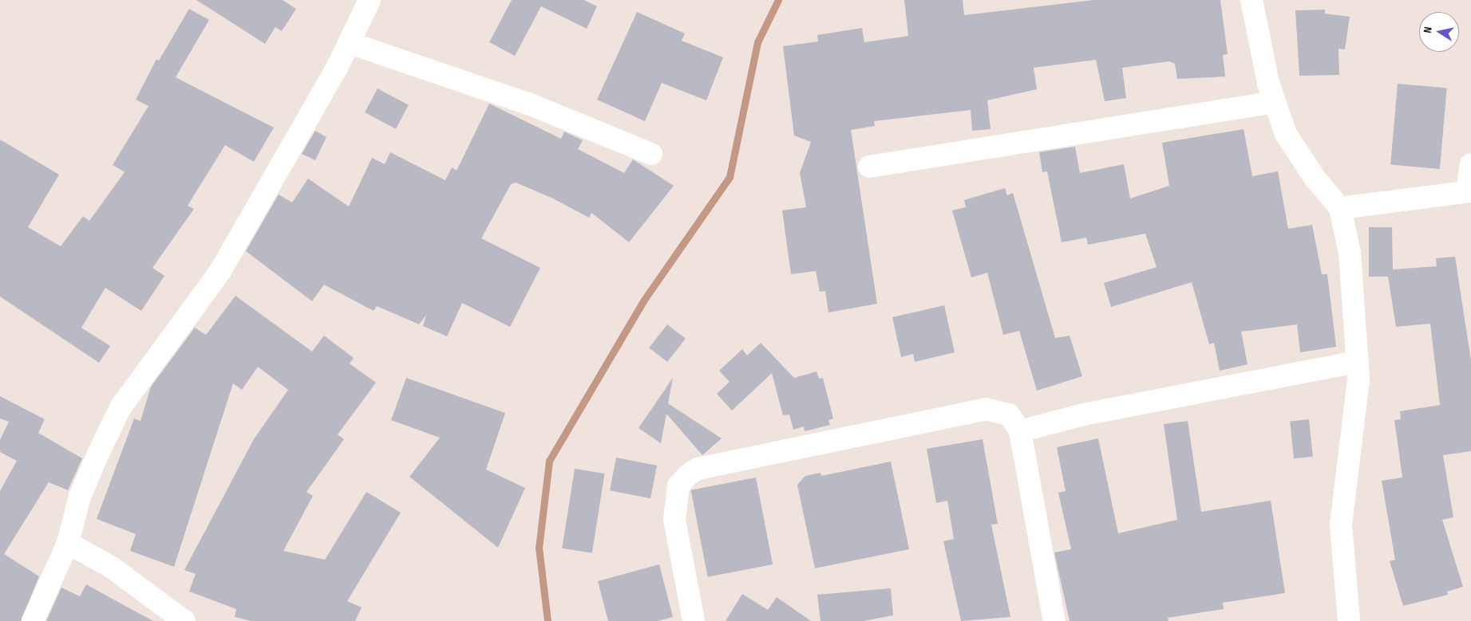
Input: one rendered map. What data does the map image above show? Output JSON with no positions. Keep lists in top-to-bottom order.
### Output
{
  "north": "left"
}
